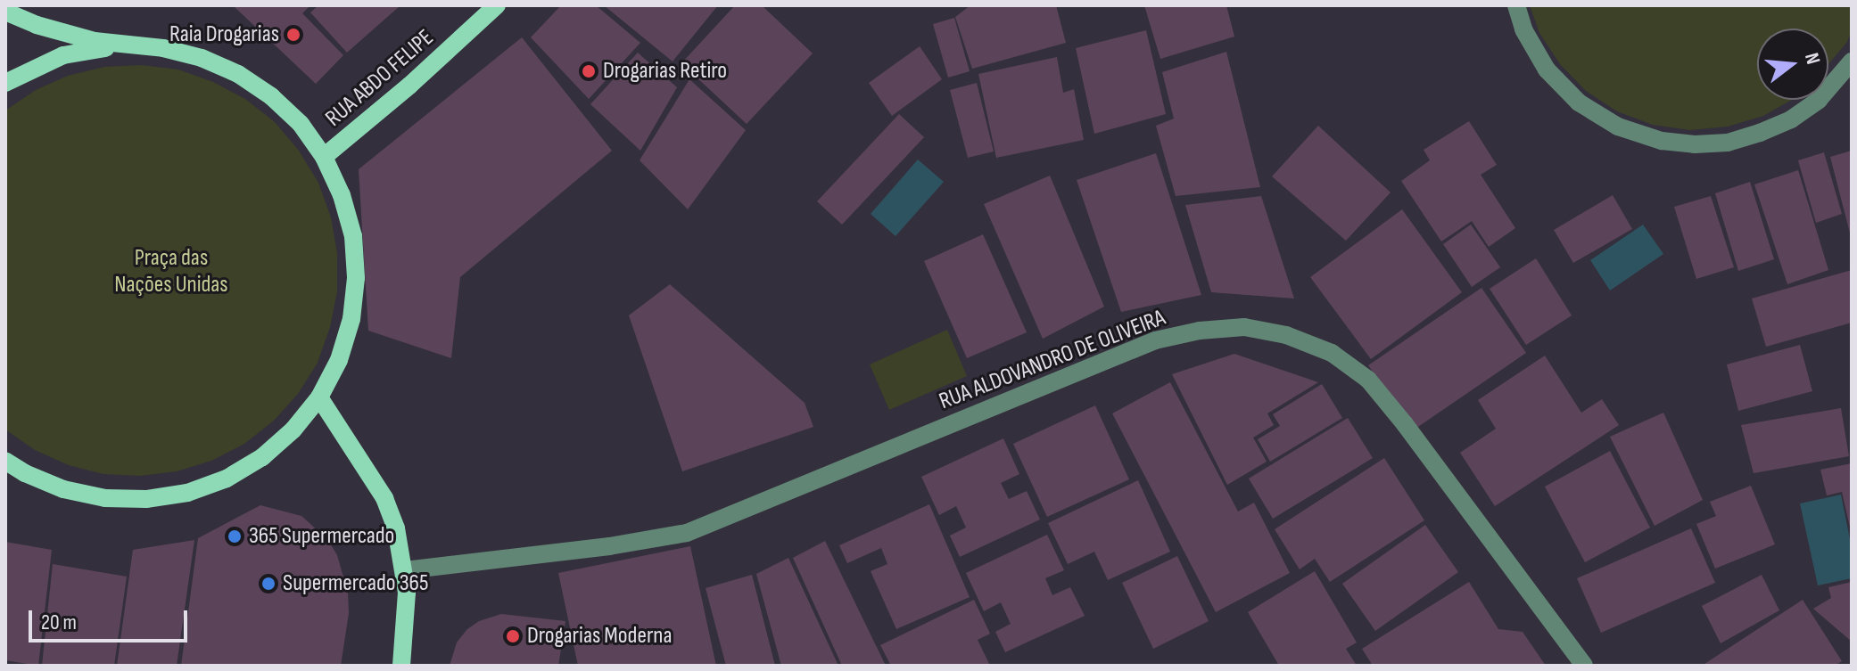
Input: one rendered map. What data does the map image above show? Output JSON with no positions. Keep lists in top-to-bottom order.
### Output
{
  "streets": {
    "main road": ["RUA ABDO FELIPE"],
    "street": ["RUA ALDOVANDRO DE OLIVEIRA"]
  },
  "parks": ["Praça das Nações Unidas"],
  "places": [
    "Raia Drogarias",
    "Drogarias Retiro",
    "365 Supermercado",
    "Supermercado 365",
    "Drogarias Moderna"
  ],
  "scale_bar": "20 m",
  "north": "right"
}
